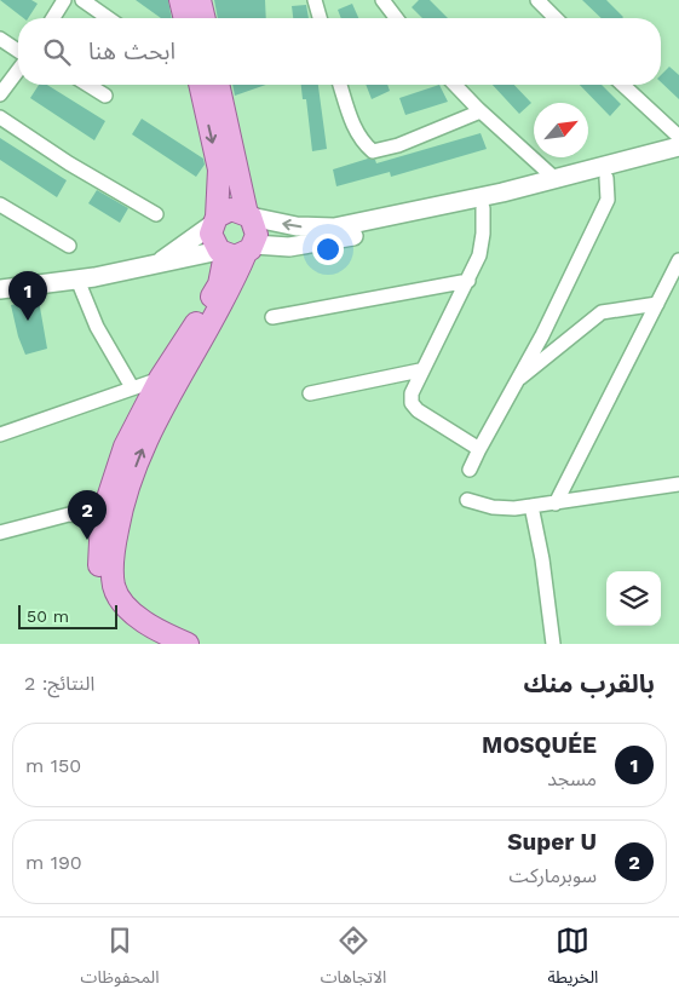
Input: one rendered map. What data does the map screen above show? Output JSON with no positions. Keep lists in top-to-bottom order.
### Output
{
  "scale_bar": "50 m",
  "north": "top right",
  "page": {
    "search": "ابحث هنا",
    "pins": ["1", "2"],
    "scale": "50 m",
    "heading": ["بالقرب منك", "النتائج: 2"],
    "list": [
      {
        "mark": "1",
        "name": "MOSQUÉE",
        "note": "مسجد",
        "value": "150 m"
      },
      {
        "mark": "2",
        "name": "Super U",
        "note": "سوبرماركت",
        "value": "190 m"
      }
    ],
    "nav": ["الخريطة", "الاتجاهات", "المحفوظات"]
  }
}
